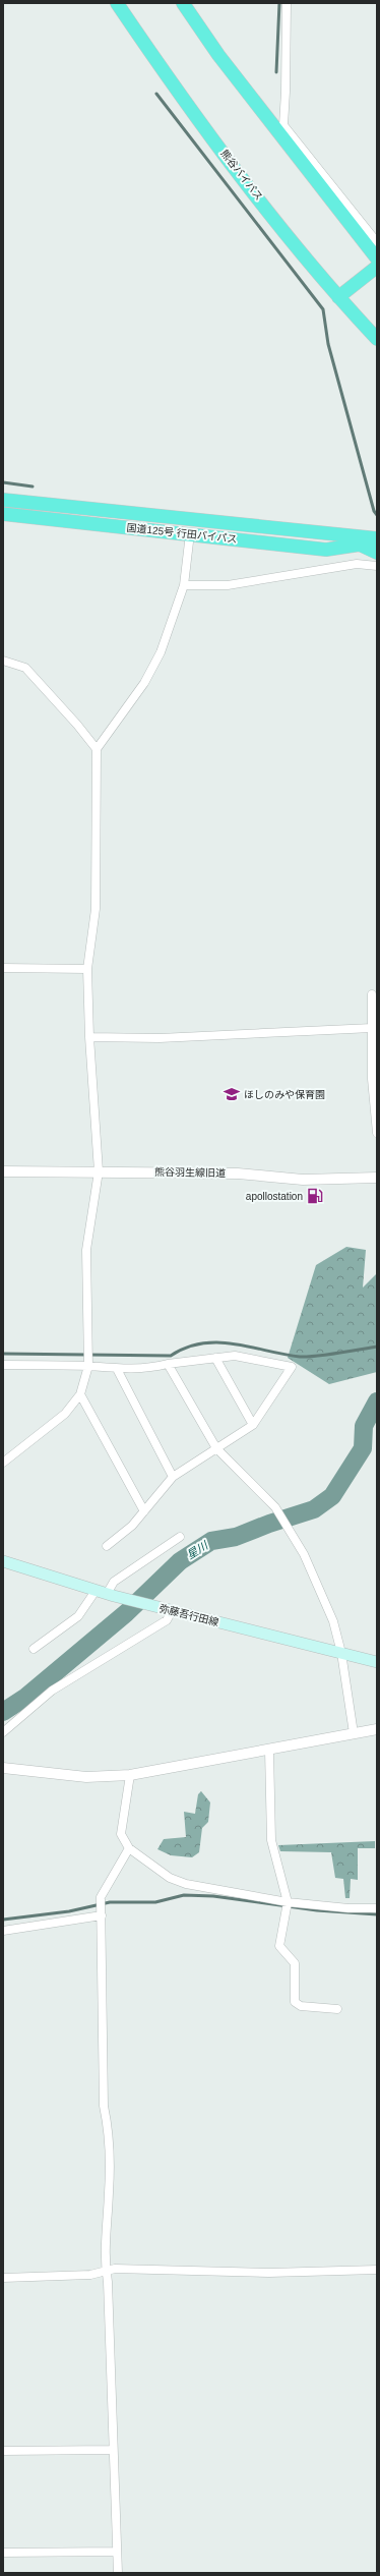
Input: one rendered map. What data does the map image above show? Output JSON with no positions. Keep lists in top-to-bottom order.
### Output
{
  "streets": {
    "highway": ["熊谷バイパス", "国道125号 行田バイパス"],
    "main road": ["弥藤吾行田線"],
    "street": ["熊谷羽生線旧道"]
  },
  "water": ["星川"],
  "places": {
    "school or university": ["ほしのみや保育園"],
    "fuel station": ["apollostation"]
  }
}
